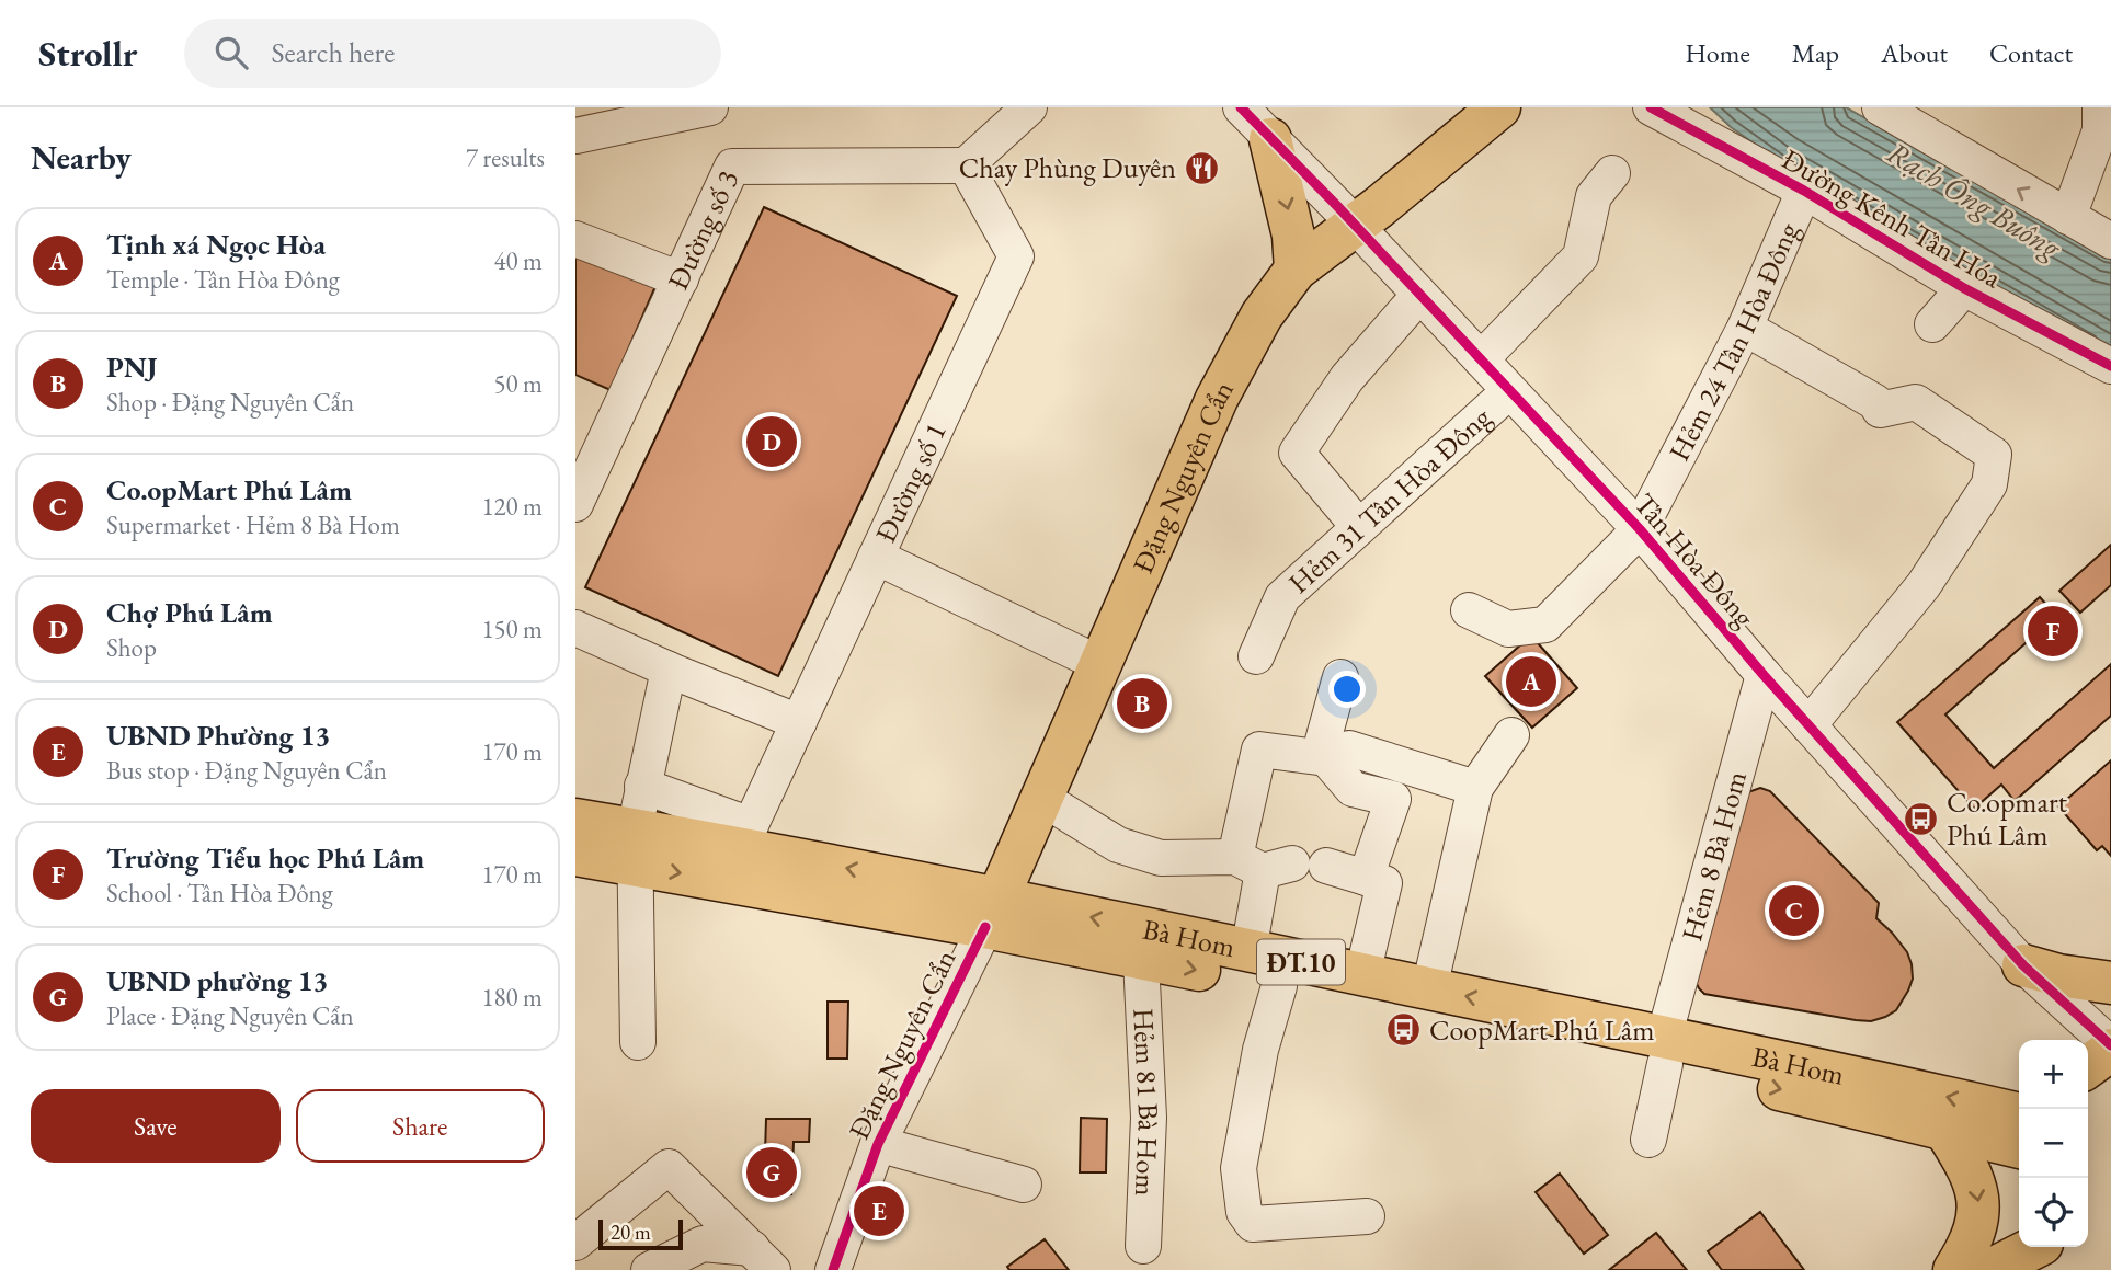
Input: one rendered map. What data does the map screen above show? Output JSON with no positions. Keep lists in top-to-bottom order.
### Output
{
  "streets": {
    "main road": ["Đặng Nguyên Cẩn", "Bà Hom", "ĐT.10"],
    "street": [
      "Đường Kênh Tân Hóa",
      "Đường số 3",
      "Hẻm 24 Tân Hòa Đông",
      "Đường số 1",
      "Hẻm 31 Tân Hòa Đông",
      "Tân Hòa Đông",
      "Hẻm 8 Bà Hom",
      "Hẻm 81 Bà Hom"
    ]
  },
  "crossings": [
    ["Đường Kênh Tân Hóa", "Hẻm 24 Tân Hòa Đông"],
    ["Đường số 3", "Đường số 1"],
    ["Hẻm 24 Tân Hòa Đông", "Tân Hòa Đông"],
    ["Đặng Nguyên Cẩn", "Tân Hòa Đông"],
    ["Đặng Nguyên Cẩn", "Bà Hom"],
    ["Đường số 1", "Bà Hom"],
    ["Hẻm 31 Tân Hòa Đông", "Tân Hòa Đông"],
    ["Tân Hòa Đông", "Hẻm 8 Bà Hom"],
    ["Hẻm 8 Bà Hom", "Bà Hom"],
    ["Bà Hom", "Hẻm 81 Bà Hom"]
  ],
  "water": ["Rạch Ông Buông"],
  "places": {
    "restaurant": ["Chay Phùng Duyên"],
    "bus stop": ["Co.opmart Phú Lâm", "CoopMart Phú Lâm"]
  },
  "scale_bar": "20 m",
  "page": {
    "header": "Strollr",
    "search": "Search here",
    "nav": [
      "Home",
      "Map",
      "About",
      "Contact"
    ],
    "heading": ["Nearby", "7 results"],
    "list": [
      {
        "mark": "A",
        "name": "Tịnh xá Ngọc Hòa",
        "note": "Temple · Tân Hòa Đông",
        "value": "40 m"
      },
      {
        "mark": "B",
        "name": "PNJ",
        "note": "Shop · Đặng Nguyên Cẩn",
        "value": "50 m"
      },
      {
        "mark": "C",
        "name": "Co.opMart Phú Lâm",
        "note": "Supermarket · Hẻm 8 Bà Hom",
        "value": "120 m"
      },
      {
        "mark": "D",
        "name": "Chợ Phú Lâm",
        "note": "Shop",
        "value": "150 m"
      },
      {
        "mark": "E",
        "name": "UBND Phường 13",
        "note": "Bus stop · Đặng Nguyên Cẩn",
        "value": "170 m"
      },
      {
        "mark": "F",
        "name": "Trường Tiểu học Phú Lâm",
        "note": "School · Tân Hòa Đông",
        "value": "170 m"
      },
      {
        "mark": "G",
        "name": "UBND phường 13",
        "note": "Place · Đặng Nguyên Cẩn",
        "value": "180 m"
      }
    ],
    "pins": [
      "D",
      "F",
      "A",
      "B",
      "C",
      "G",
      "E"
    ],
    "map_buttons": ["+", "−"],
    "buttons": ["Save", "Share"],
    "scale": "20 m"
  }
}
